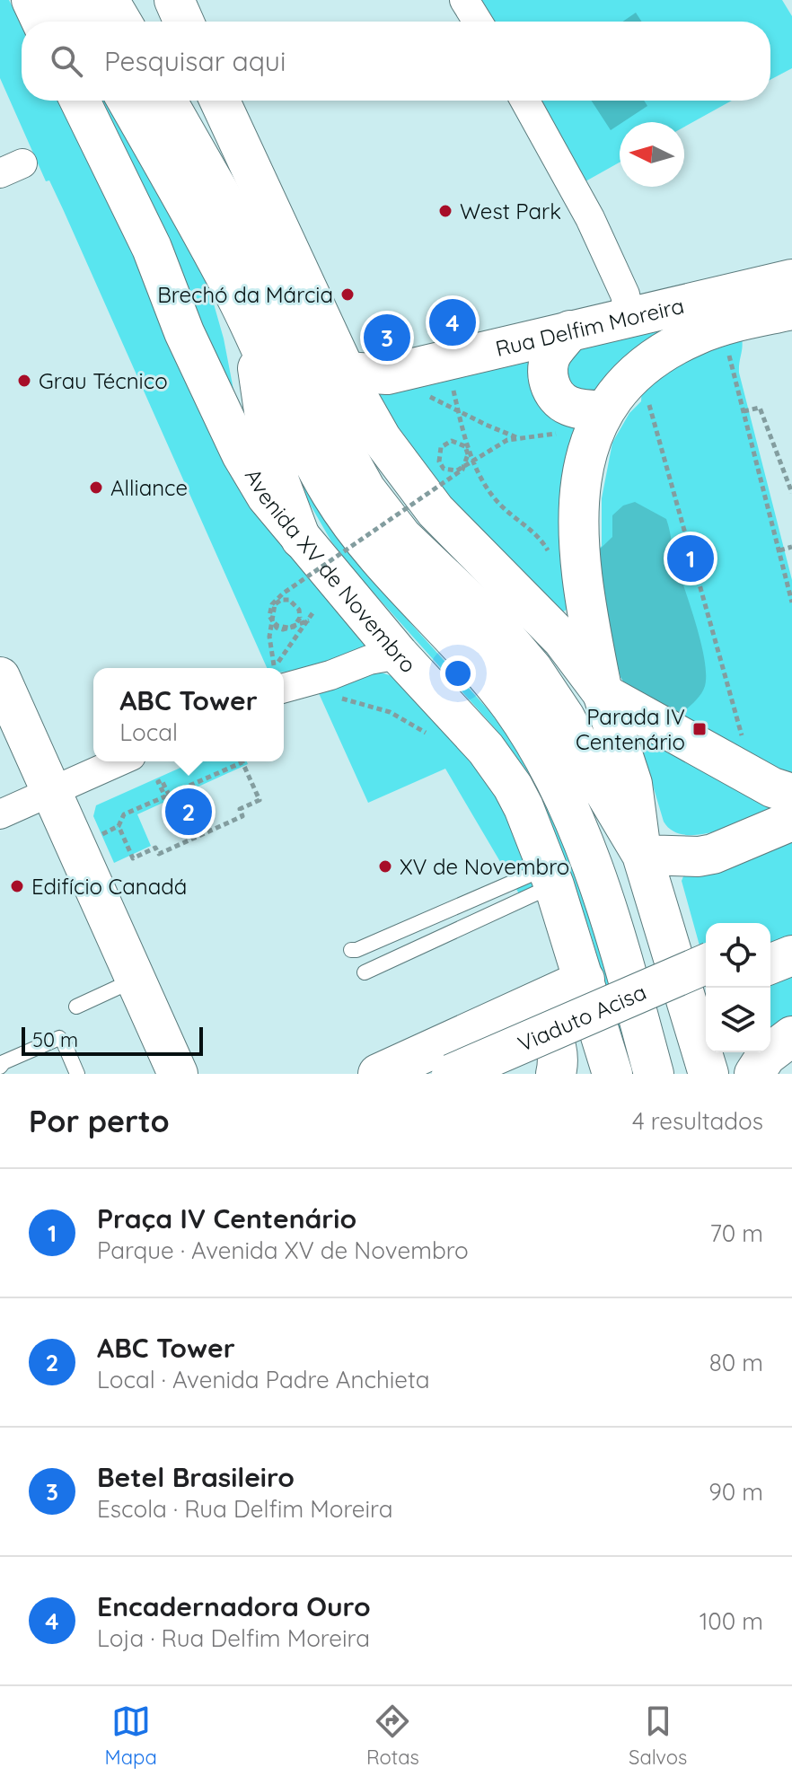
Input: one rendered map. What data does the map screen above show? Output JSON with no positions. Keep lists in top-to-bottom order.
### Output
{
  "streets": {
    "main road": ["Rua Delfim Moreira", "Avenida XV de Novembro", "Viaduto Acisa"]
  },
  "places": {
    "other": [
      "West Park",
      "Brechó da Márcia",
      "Grau Técnico",
      "Alliance",
      "XV de Novembro",
      "Edifício Canadá"
    ],
    "transit": ["Parada IV Centenário"]
  },
  "scale_bar": "50 m",
  "north": "left",
  "page": {
    "search": "Pesquisar aqui",
    "pins": [
      "4",
      "3",
      "1",
      "2"
    ],
    "popup": ["ABC Tower", "Local"],
    "scale": "50 m",
    "heading": ["Por perto", "4 resultados"],
    "list": [
      {
        "mark": "1",
        "name": "Praça IV Centenário",
        "note": "Parque · Avenida XV de Novembro",
        "value": "70 m"
      },
      {
        "mark": "2",
        "name": "ABC Tower",
        "note": "Local · Avenida Padre Anchieta",
        "value": "80 m"
      },
      {
        "mark": "3",
        "name": "Betel Brasileiro",
        "note": "Escola · Rua Delfim Moreira",
        "value": "90 m"
      },
      {
        "mark": "4",
        "name": "Encadernadora Ouro",
        "note": "Loja · Rua Delfim Moreira",
        "value": "100 m"
      }
    ],
    "nav": ["Mapa", "Rotas", "Salvos"]
  }
}
